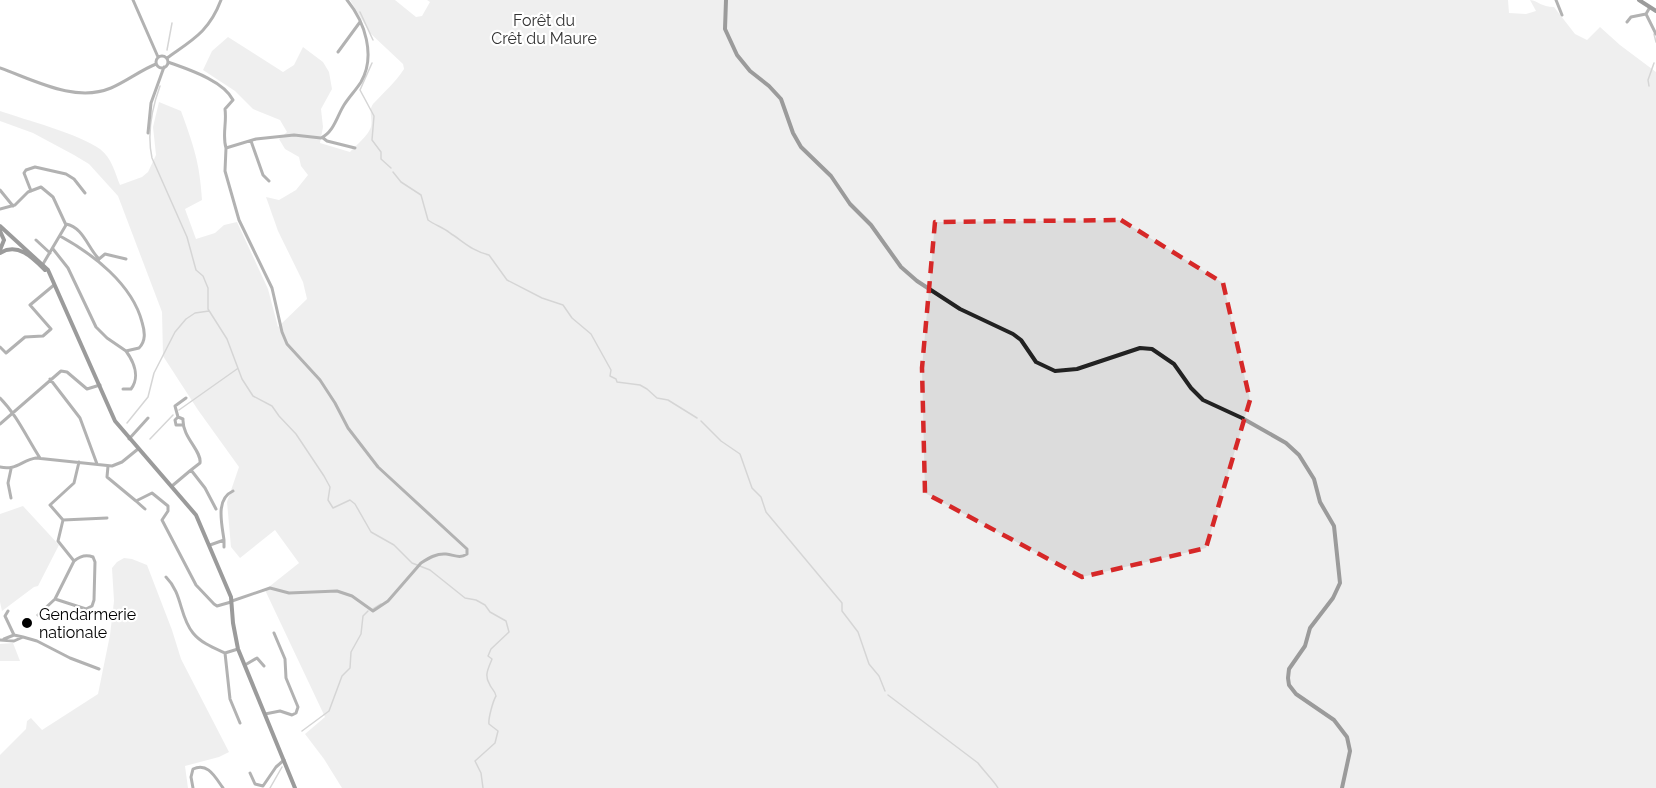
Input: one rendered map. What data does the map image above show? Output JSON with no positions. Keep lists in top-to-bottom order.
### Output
{
  "parks": ["Forêt du Crêt du Maure"],
  "places": ["Gendarmerie nationale"]
}
